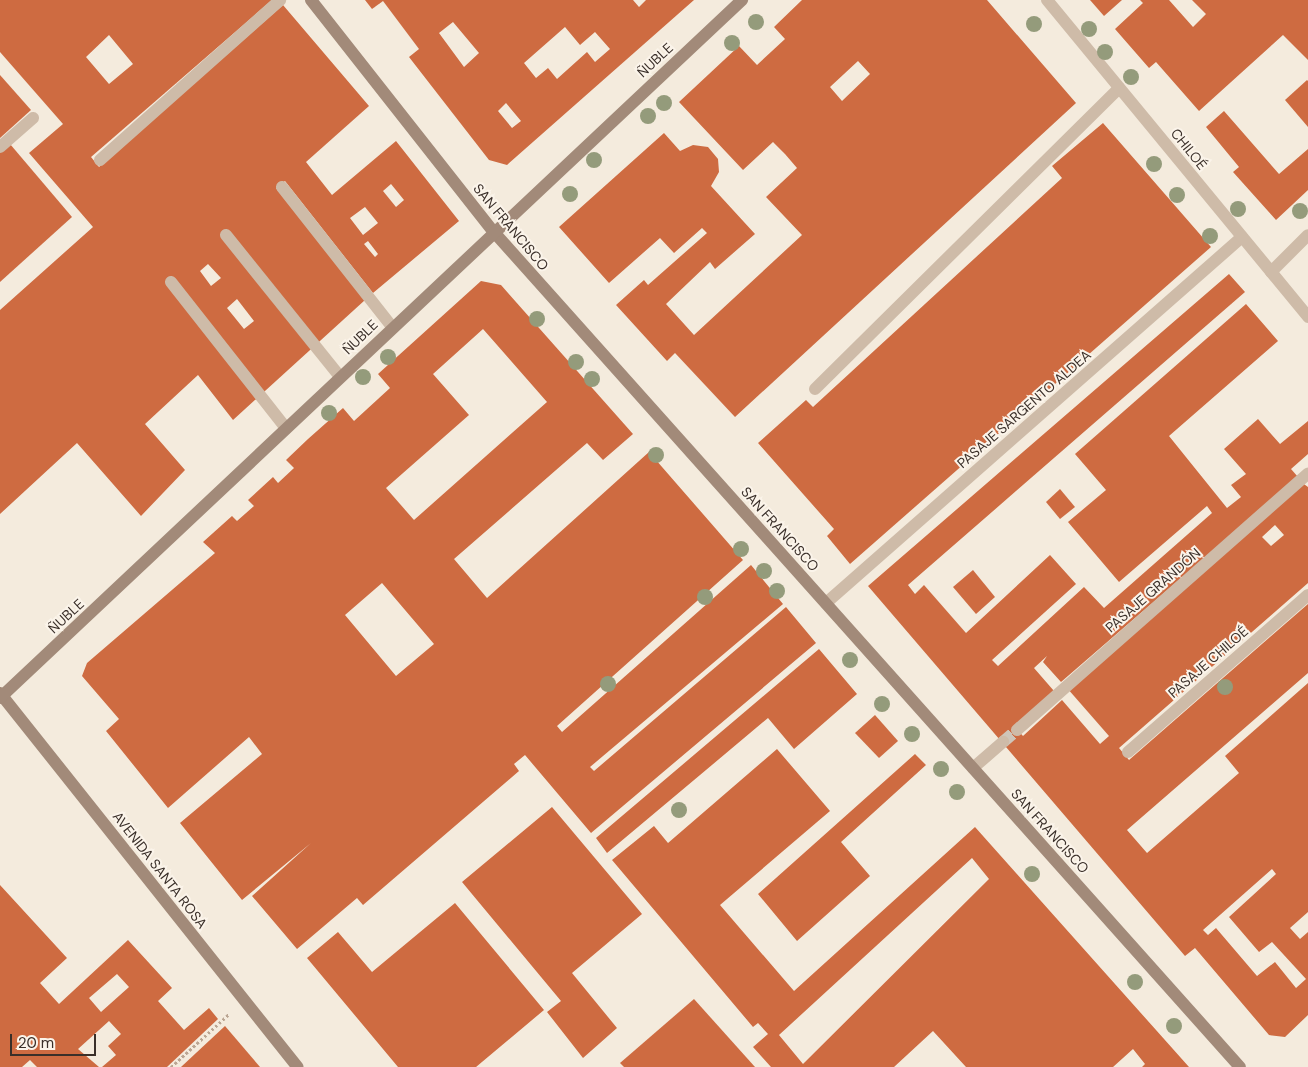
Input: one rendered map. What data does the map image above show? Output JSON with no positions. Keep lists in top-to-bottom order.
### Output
{
  "streets": {
    "main road": ["ÑUBLE", "SAN FRANCISCO", "AVENIDA SANTA ROSA"],
    "street": [
      "CHILOÉ",
      "PASAJE SARGENTO ALDEA",
      "PASAJE GRANDÓN",
      "PASAJE CHILOÉ"
    ]
  },
  "crossings": [
    ["ÑUBLE", "SAN FRANCISCO"],
    ["ÑUBLE", "AVENIDA SANTA ROSA"],
    ["CHILOÉ", "PASAJE SARGENTO ALDEA"],
    ["SAN FRANCISCO", "PASAJE SARGENTO ALDEA"]
  ],
  "scale_bar": "20 m"
}
